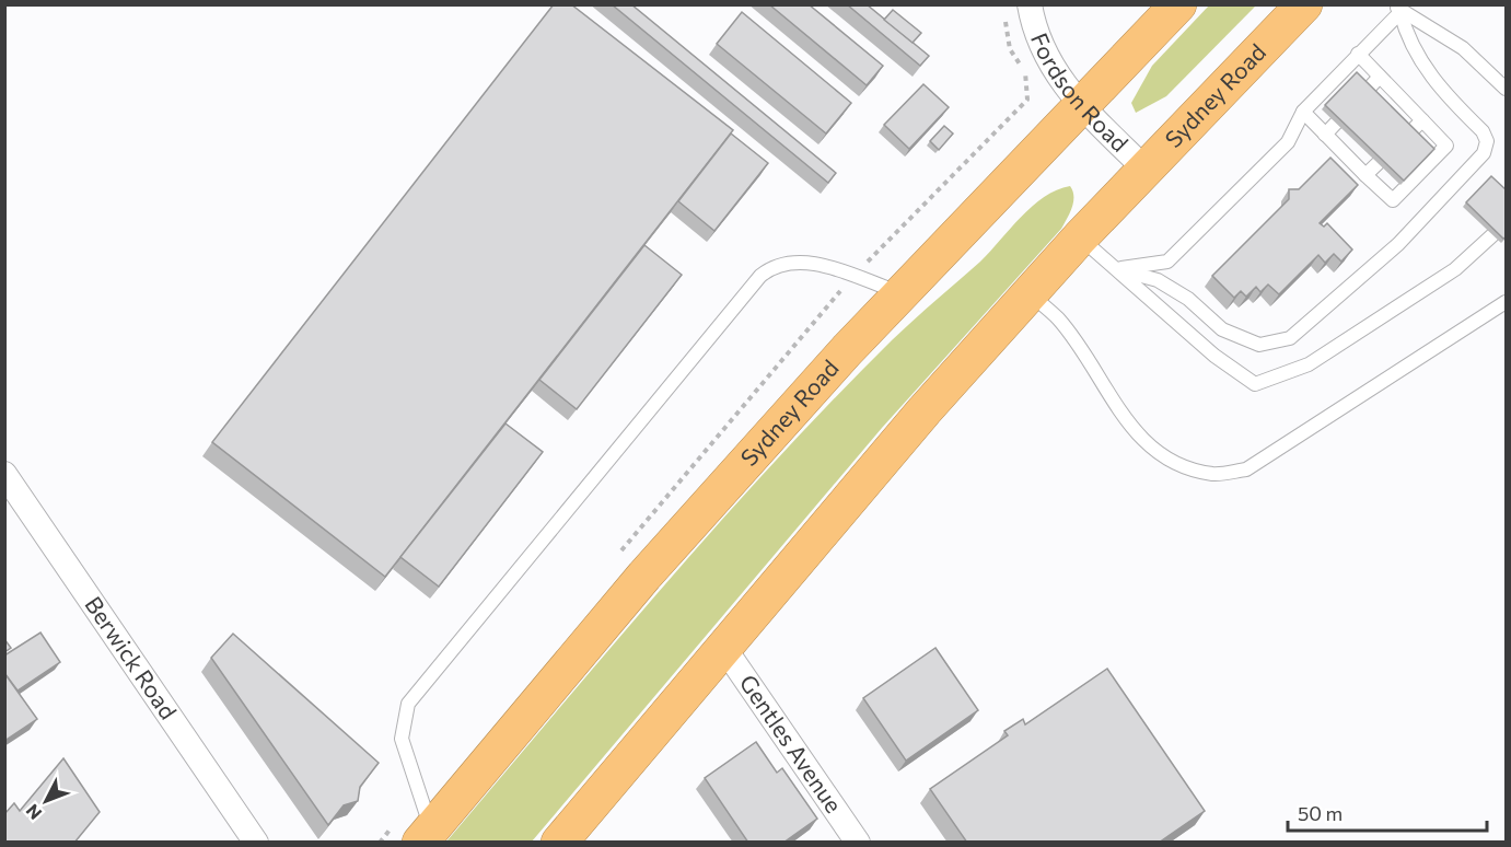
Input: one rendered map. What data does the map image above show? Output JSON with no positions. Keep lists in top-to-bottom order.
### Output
{
  "streets": {
    "highway": ["Sydney Road"],
    "street": ["Fordson Road", "Berwick Road", "Gentles Avenue"]
  },
  "crossings": [
    ["Fordson Road", "Sydney Road"],
    ["Sydney Road", "Gentles Avenue"]
  ],
  "scale_bar": "50 m",
  "north": "bottom left"
}
